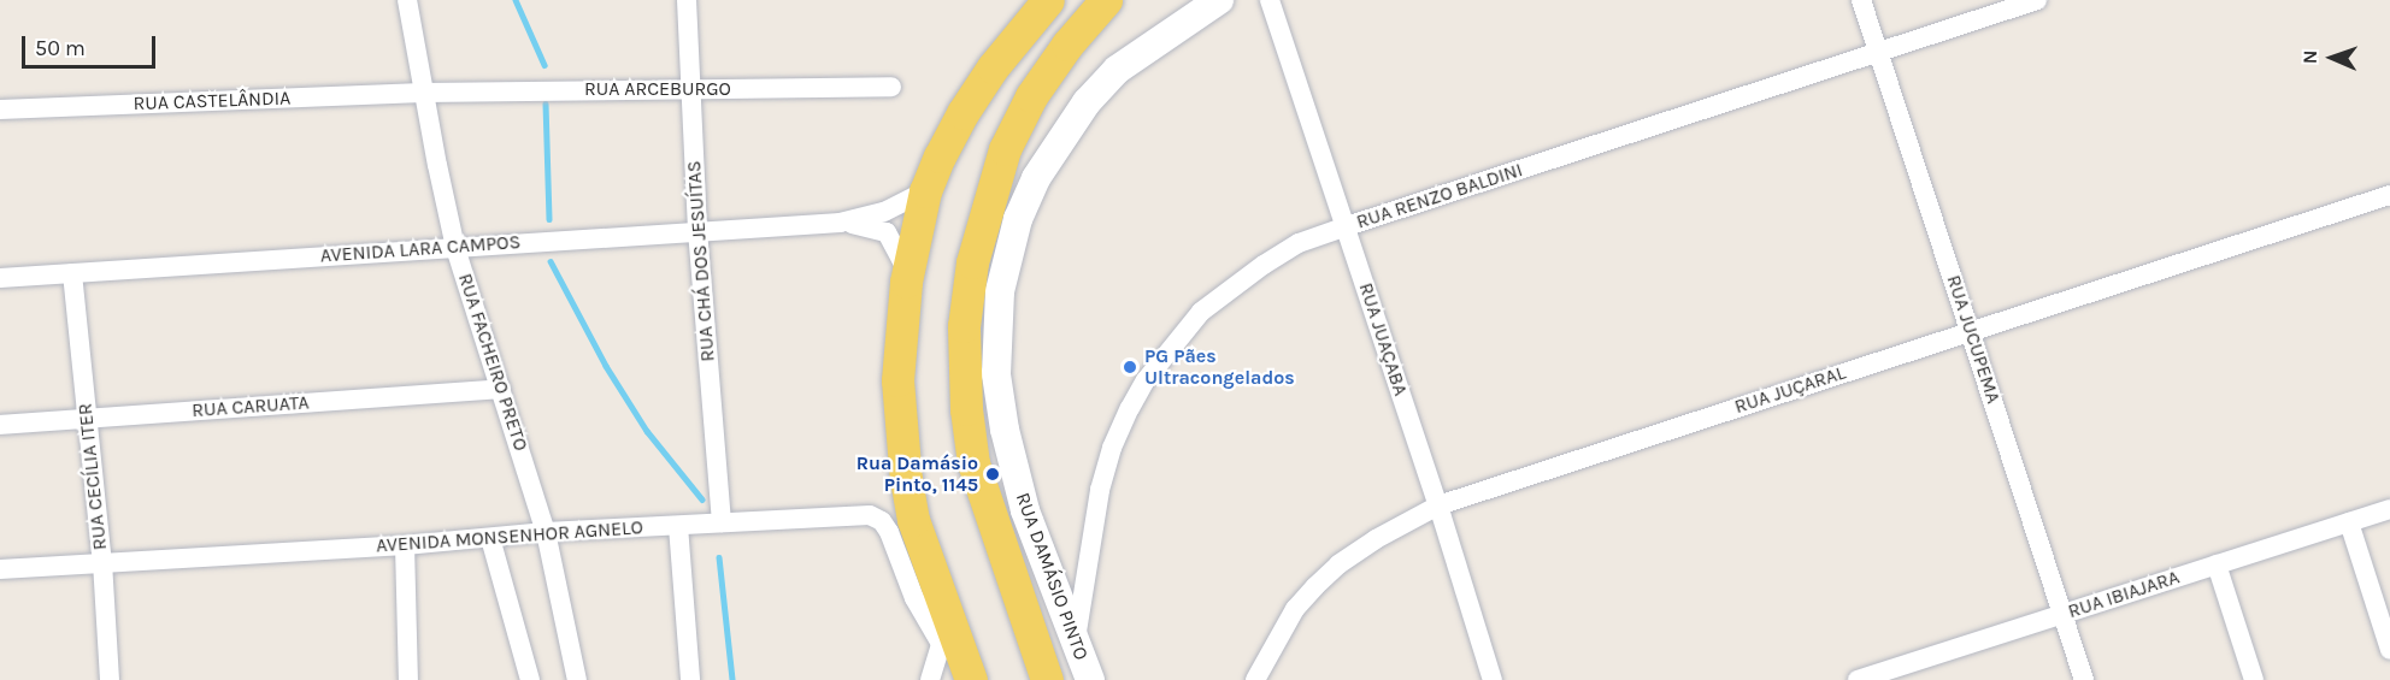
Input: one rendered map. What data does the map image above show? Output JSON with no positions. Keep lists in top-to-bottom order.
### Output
{
  "streets": {
    "street": [
      "RUA ARCEBURGO",
      "RUA CASTELÂNDIA",
      "RUA RENZO BALDINI",
      "AVENIDA LARA CAMPOS",
      "RUA CHÁ DOS JESUÍTAS",
      "RUA JUAÇABA",
      "RUA JUCUPEMA",
      "RUA FACHEIRO PRETO",
      "RUA JUÇARAL",
      "RUA CARUATA",
      "RUA CECÍLIA ITER",
      "AVENIDA MONSENHOR AGNELO",
      "RUA DAMÁSIO PINTO",
      "RUA IBIAJARA"
    ]
  },
  "crossings": [
    ["RUA ARCEBURGO", "RUA CASTELÂNDIA"],
    ["RUA ARCEBURGO", "RUA CHÁ DOS JESUÍTAS"],
    ["RUA ARCEBURGO", "RUA FACHEIRO PRETO"],
    ["RUA CASTELÂNDIA", "RUA FACHEIRO PRETO"],
    ["RUA RENZO BALDINI", "RUA JUAÇABA"],
    ["RUA RENZO BALDINI", "RUA JUCUPEMA"],
    ["RUA RENZO BALDINI", "RUA DAMÁSIO PINTO"],
    ["AVENIDA LARA CAMPOS", "RUA CHÁ DOS JESUÍTAS"],
    ["AVENIDA LARA CAMPOS", "RUA FACHEIRO PRETO"],
    ["AVENIDA LARA CAMPOS", "RUA CECÍLIA ITER"],
    ["RUA CHÁ DOS JESUÍTAS", "AVENIDA MONSENHOR AGNELO"],
    ["RUA JUAÇABA", "RUA JUÇARAL"],
    ["RUA JUCUPEMA", "RUA JUÇARAL"],
    ["RUA JUCUPEMA", "RUA IBIAJARA"],
    ["RUA FACHEIRO PRETO", "RUA CARUATA"],
    ["RUA FACHEIRO PRETO", "AVENIDA MONSENHOR AGNELO"],
    ["RUA CARUATA", "RUA CECÍLIA ITER"],
    ["RUA CECÍLIA ITER", "AVENIDA MONSENHOR AGNELO"]
  ],
  "places": ["PG Pães Ultracongelados", "Rua Damásio Pinto, 1145"],
  "scale_bar": "50 m",
  "north": "left"
}
